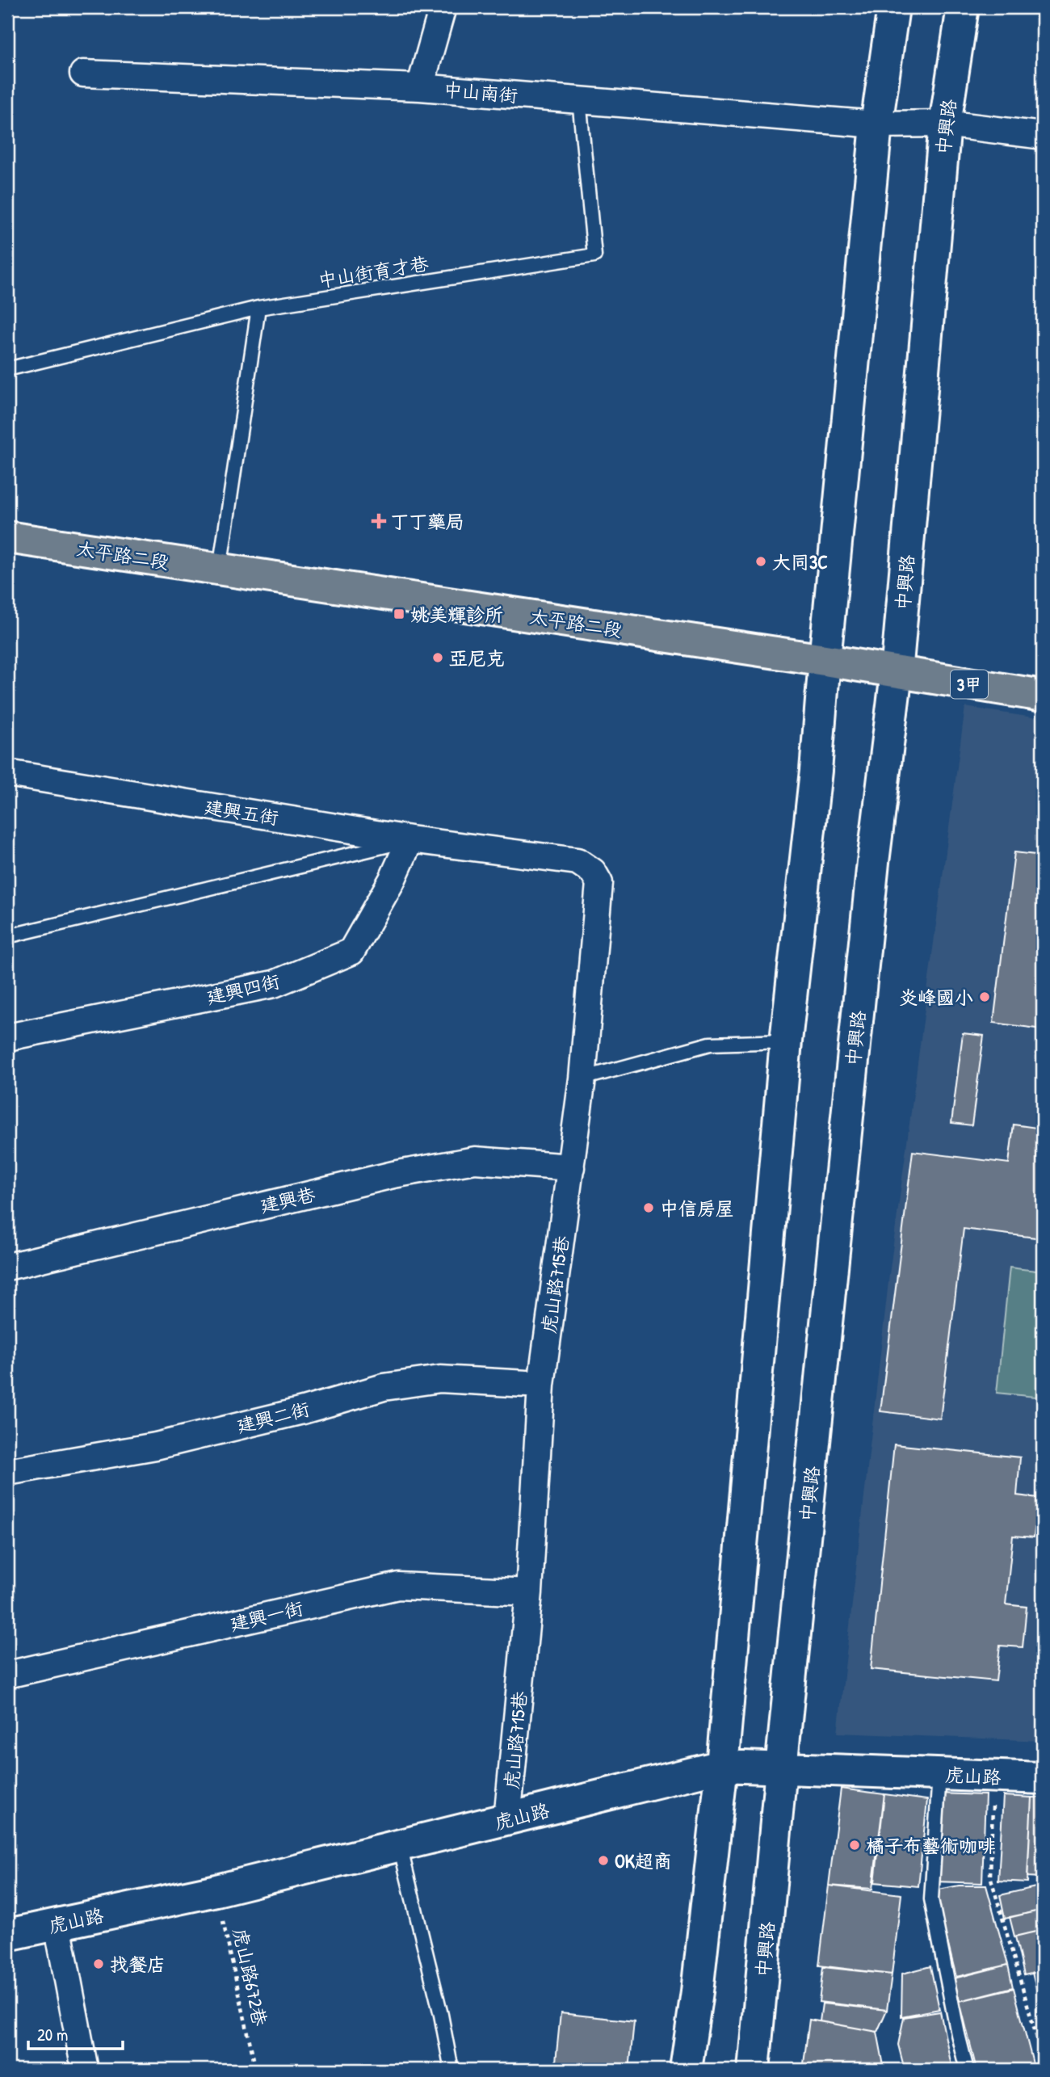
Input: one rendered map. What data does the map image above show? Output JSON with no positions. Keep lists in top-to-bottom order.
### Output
{
  "streets": {
    "main road": ["太平路二段", "3甲"],
    "street": [
      "中山南街",
      "中興路",
      "建興五街",
      "建興四街",
      "建興巷",
      "虎山路715巷",
      "建興二街",
      "建興一街",
      "虎山路"
    ],
    "lane": ["中山街育才巷"],
    "path": ["虎山路672巷"]
  },
  "crossings": [
    ["中山南街", "中興路"],
    ["中山南街", "中山街育才巷"],
    ["中興路", "太平路二段"],
    ["中興路", "虎山路"],
    ["建興五街", "建興四街"],
    ["建興五街", "虎山路715巷"],
    ["建興巷", "虎山路715巷"],
    ["虎山路715巷", "建興二街"],
    ["虎山路715巷", "建興一街"],
    ["虎山路715巷", "虎山路"],
    ["虎山路", "虎山路672巷"]
  ],
  "places": {
    "health": ["丁丁藥局"],
    "other": [
      "大同3C",
      "亞尼克",
      "炎峰國小",
      "中信房屋",
      "橘子布藝術咖啡",
      "OK超商",
      "找餐店"
    ],
    "transit": ["姚美輝診所"]
  },
  "scale_bar": "20 m"
}
